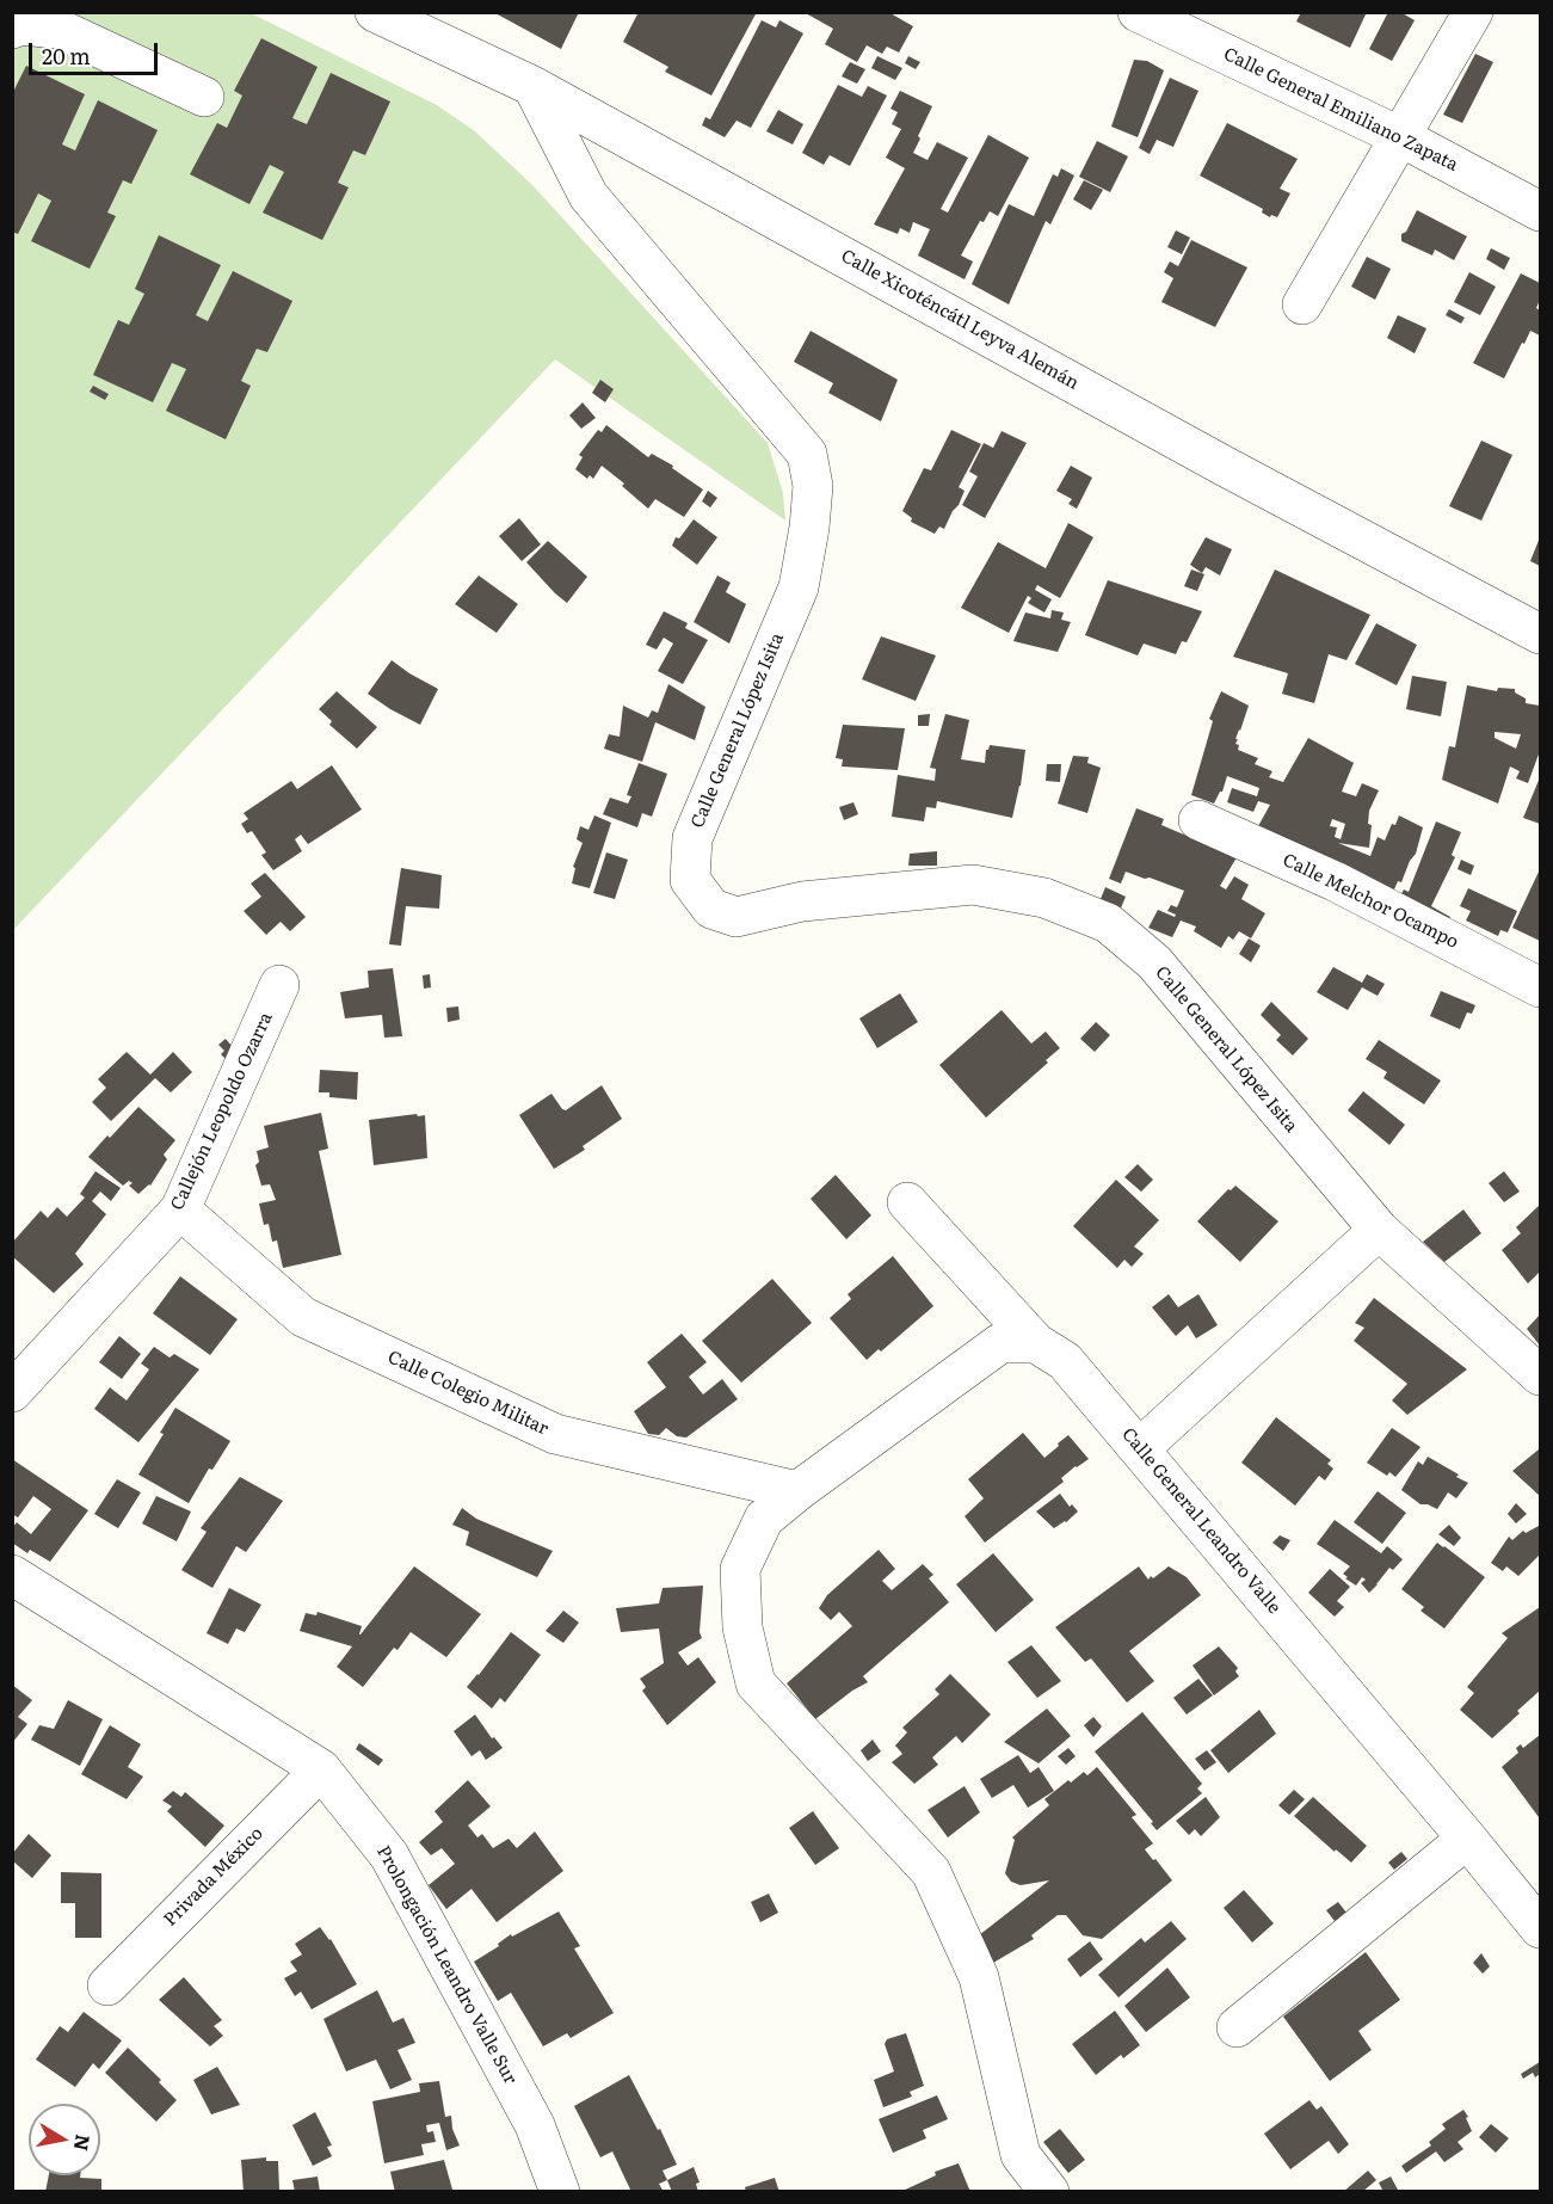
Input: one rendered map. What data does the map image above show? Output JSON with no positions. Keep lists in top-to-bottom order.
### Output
{
  "streets": {
    "street": [
      "Calle General Emiliano Zapata",
      "Calle Xicoténcátl Leyva Alemán",
      "Calle General López Isita",
      "Calle Melchor Ocampo",
      "Callejón Leopoldo Ozarra",
      "Calle Colegio Militar",
      "Calle General Leandro Valle",
      "Privada México",
      "Prolongación Leandro Valle Sur"
    ]
  },
  "crossings": [
    ["Calle Xicoténcátl Leyva Alemán", "Calle General López Isita"],
    ["Callejón Leopoldo Ozarra", "Calle Colegio Militar"],
    ["Privada México", "Prolongación Leandro Valle Sur"]
  ],
  "scale_bar": "20 m",
  "north": "right"
}
